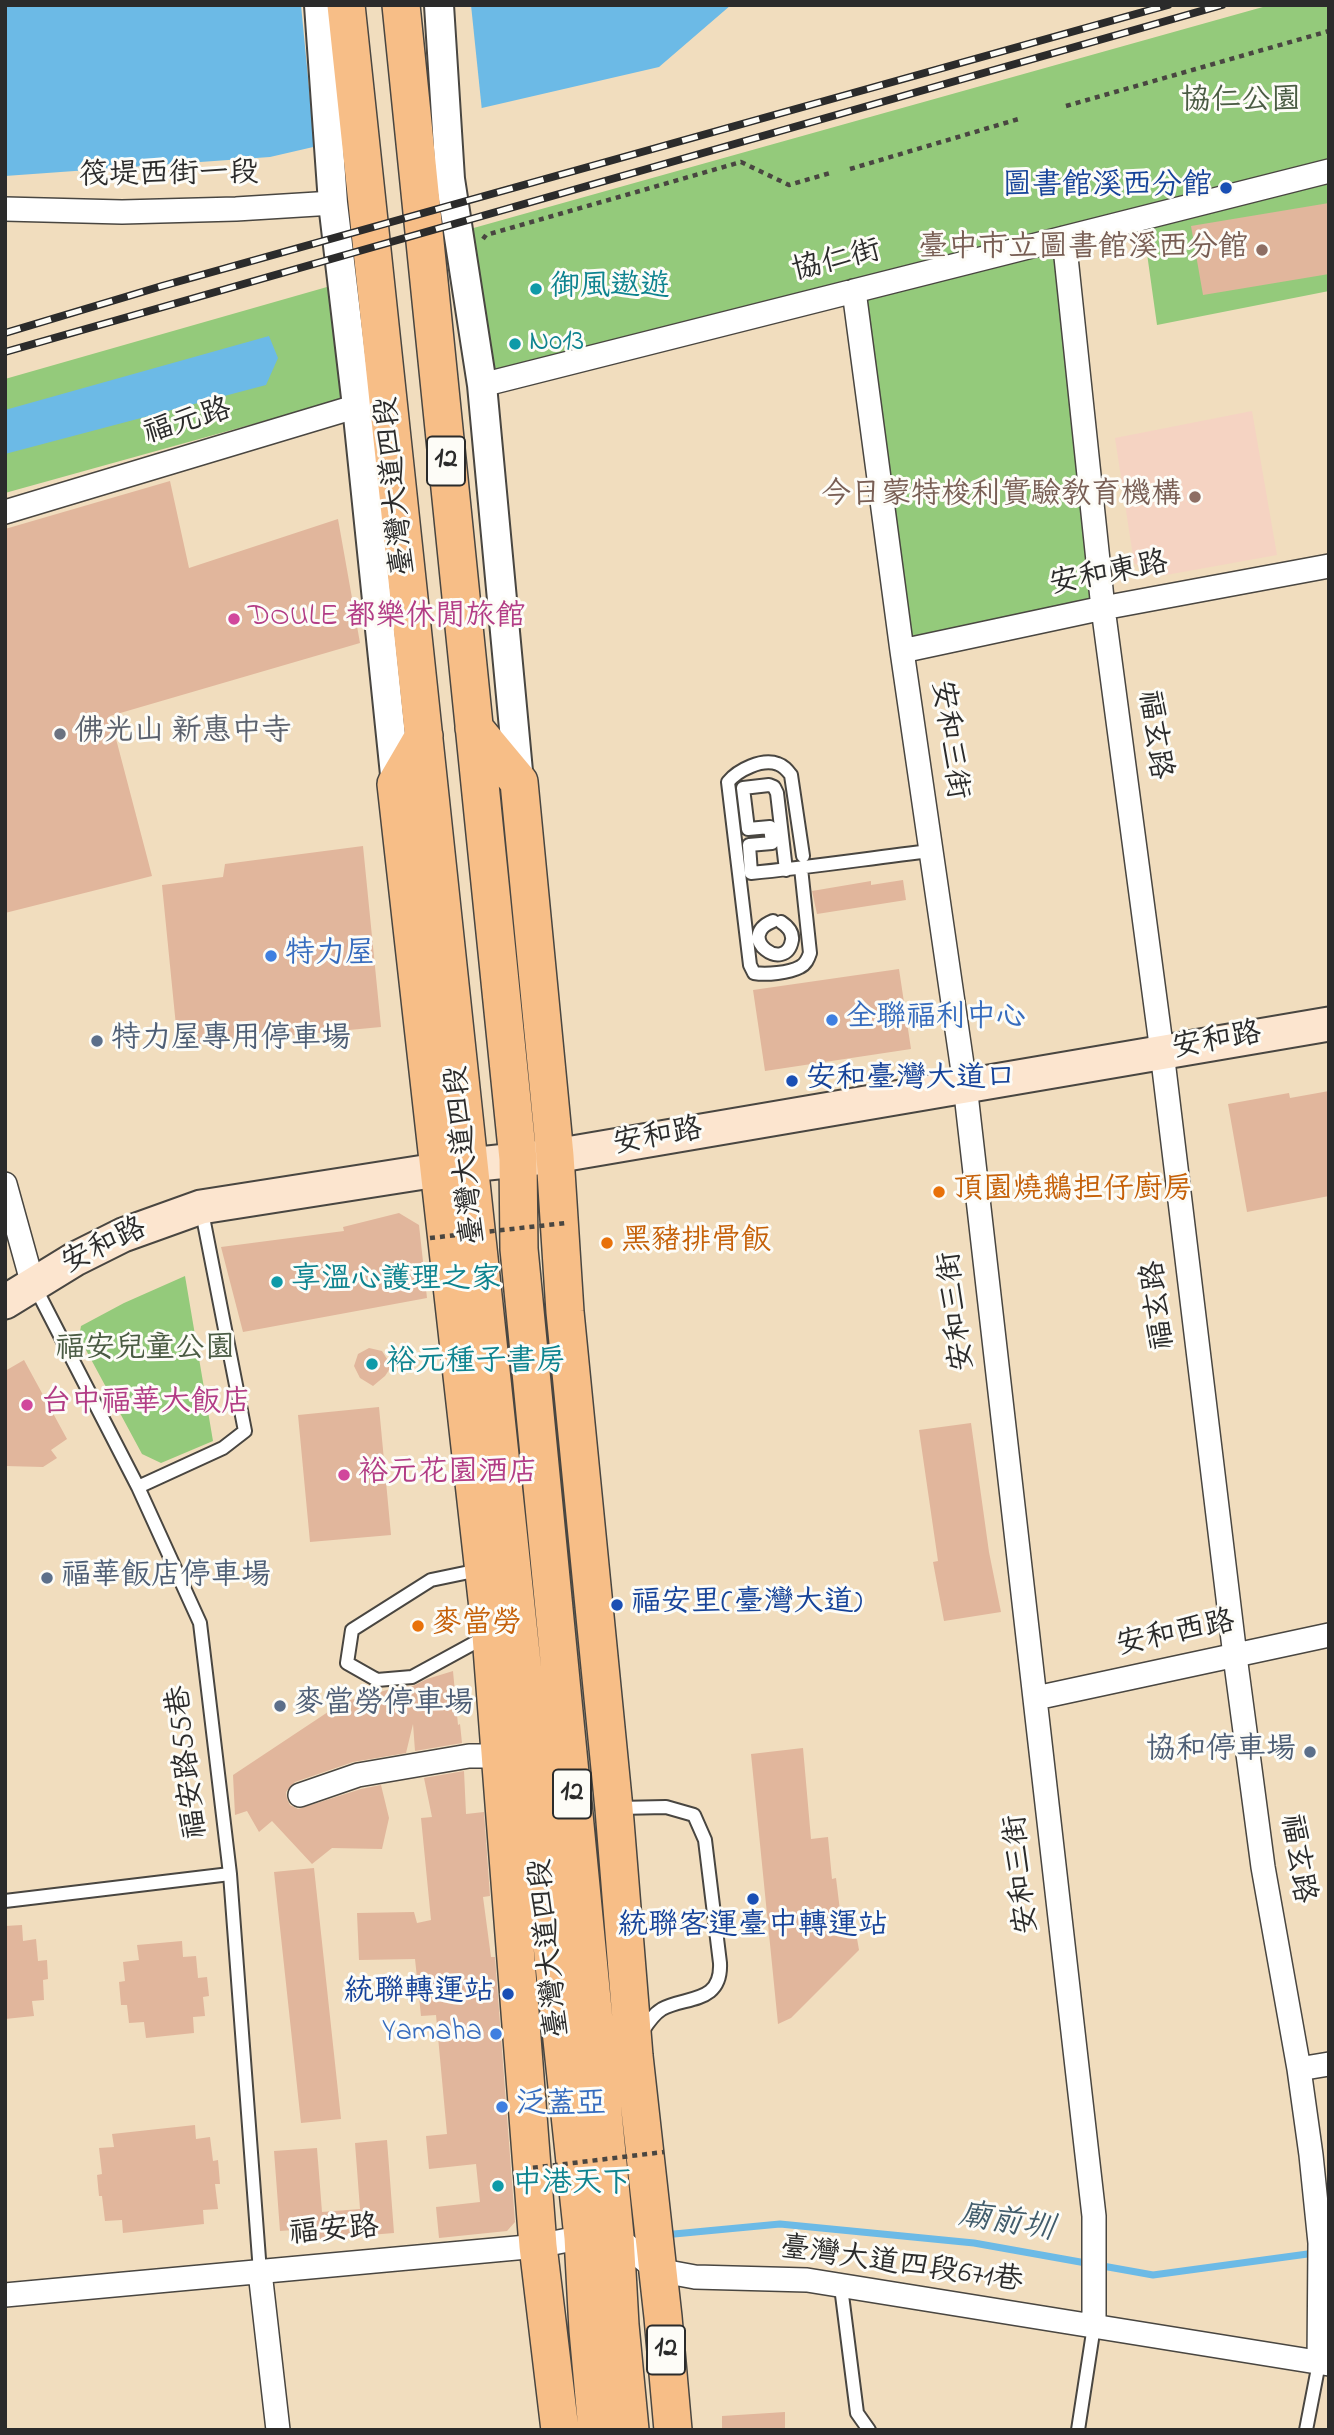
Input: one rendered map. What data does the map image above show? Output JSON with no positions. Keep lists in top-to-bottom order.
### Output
{
  "streets": {
    "main road": ["12", "臺灣大道四段", "安和路"],
    "street": [
      "筏堤西街一段",
      "協仁街",
      "福元路",
      "安和東路",
      "福玄路",
      "安和三街",
      "安和西路",
      "福安路",
      "臺灣大道四段671巷"
    ],
    "lane": ["福安路55巷"]
  },
  "crossings": [
    ["筏堤西街一段", "臺灣大道四段"],
    ["協仁街", "福玄路"],
    ["協仁街", "安和三街"],
    ["福元路", "臺灣大道四段"],
    ["12", "安和路"],
    ["12", "臺灣大道四段671巷"],
    ["臺灣大道四段", "安和路"],
    ["臺灣大道四段", "福安路"],
    ["安和東路", "福玄路"],
    ["安和東路", "安和三街"],
    ["福玄路", "安和路"],
    ["福玄路", "安和西路"],
    ["福玄路", "臺灣大道四段671巷"],
    ["安和三街", "安和路"],
    ["安和三街", "安和西路"],
    ["安和三街", "臺灣大道四段671巷"],
    ["安和路", "福安路55巷"],
    ["福安路55巷", "福安路"]
  ],
  "water": ["廟前圳"],
  "parks": ["協仁公園", "福安兒童公園"],
  "places": [
    "圖書館溪西分館",
    "臺中市立圖書館溪西分館",
    "御風遨遊",
    "N013",
    "今日蒙特梭利實驗教育機構",
    "DOULE 都樂休閒旅館",
    "佛光山 新惠中寺",
    "特力屋",
    "全聯福利中心",
    "特力屋專用停車場",
    "安和臺灣大道口",
    "頂園燒鵝担仔廚房",
    "黑豬排骨飯",
    "享溫心護理之家",
    "裕元種子書房",
    "台中福華大飯店",
    "裕元花園酒店",
    "福華飯店停車場",
    "福安里(臺灣大道)",
    "麥當勞",
    "麥當勞停車場",
    "協和停車場",
    "統聯客運臺中轉運站",
    "統聯轉運站",
    "Yamaha",
    "泛蓋亞",
    "中港天下"
  ]
}
